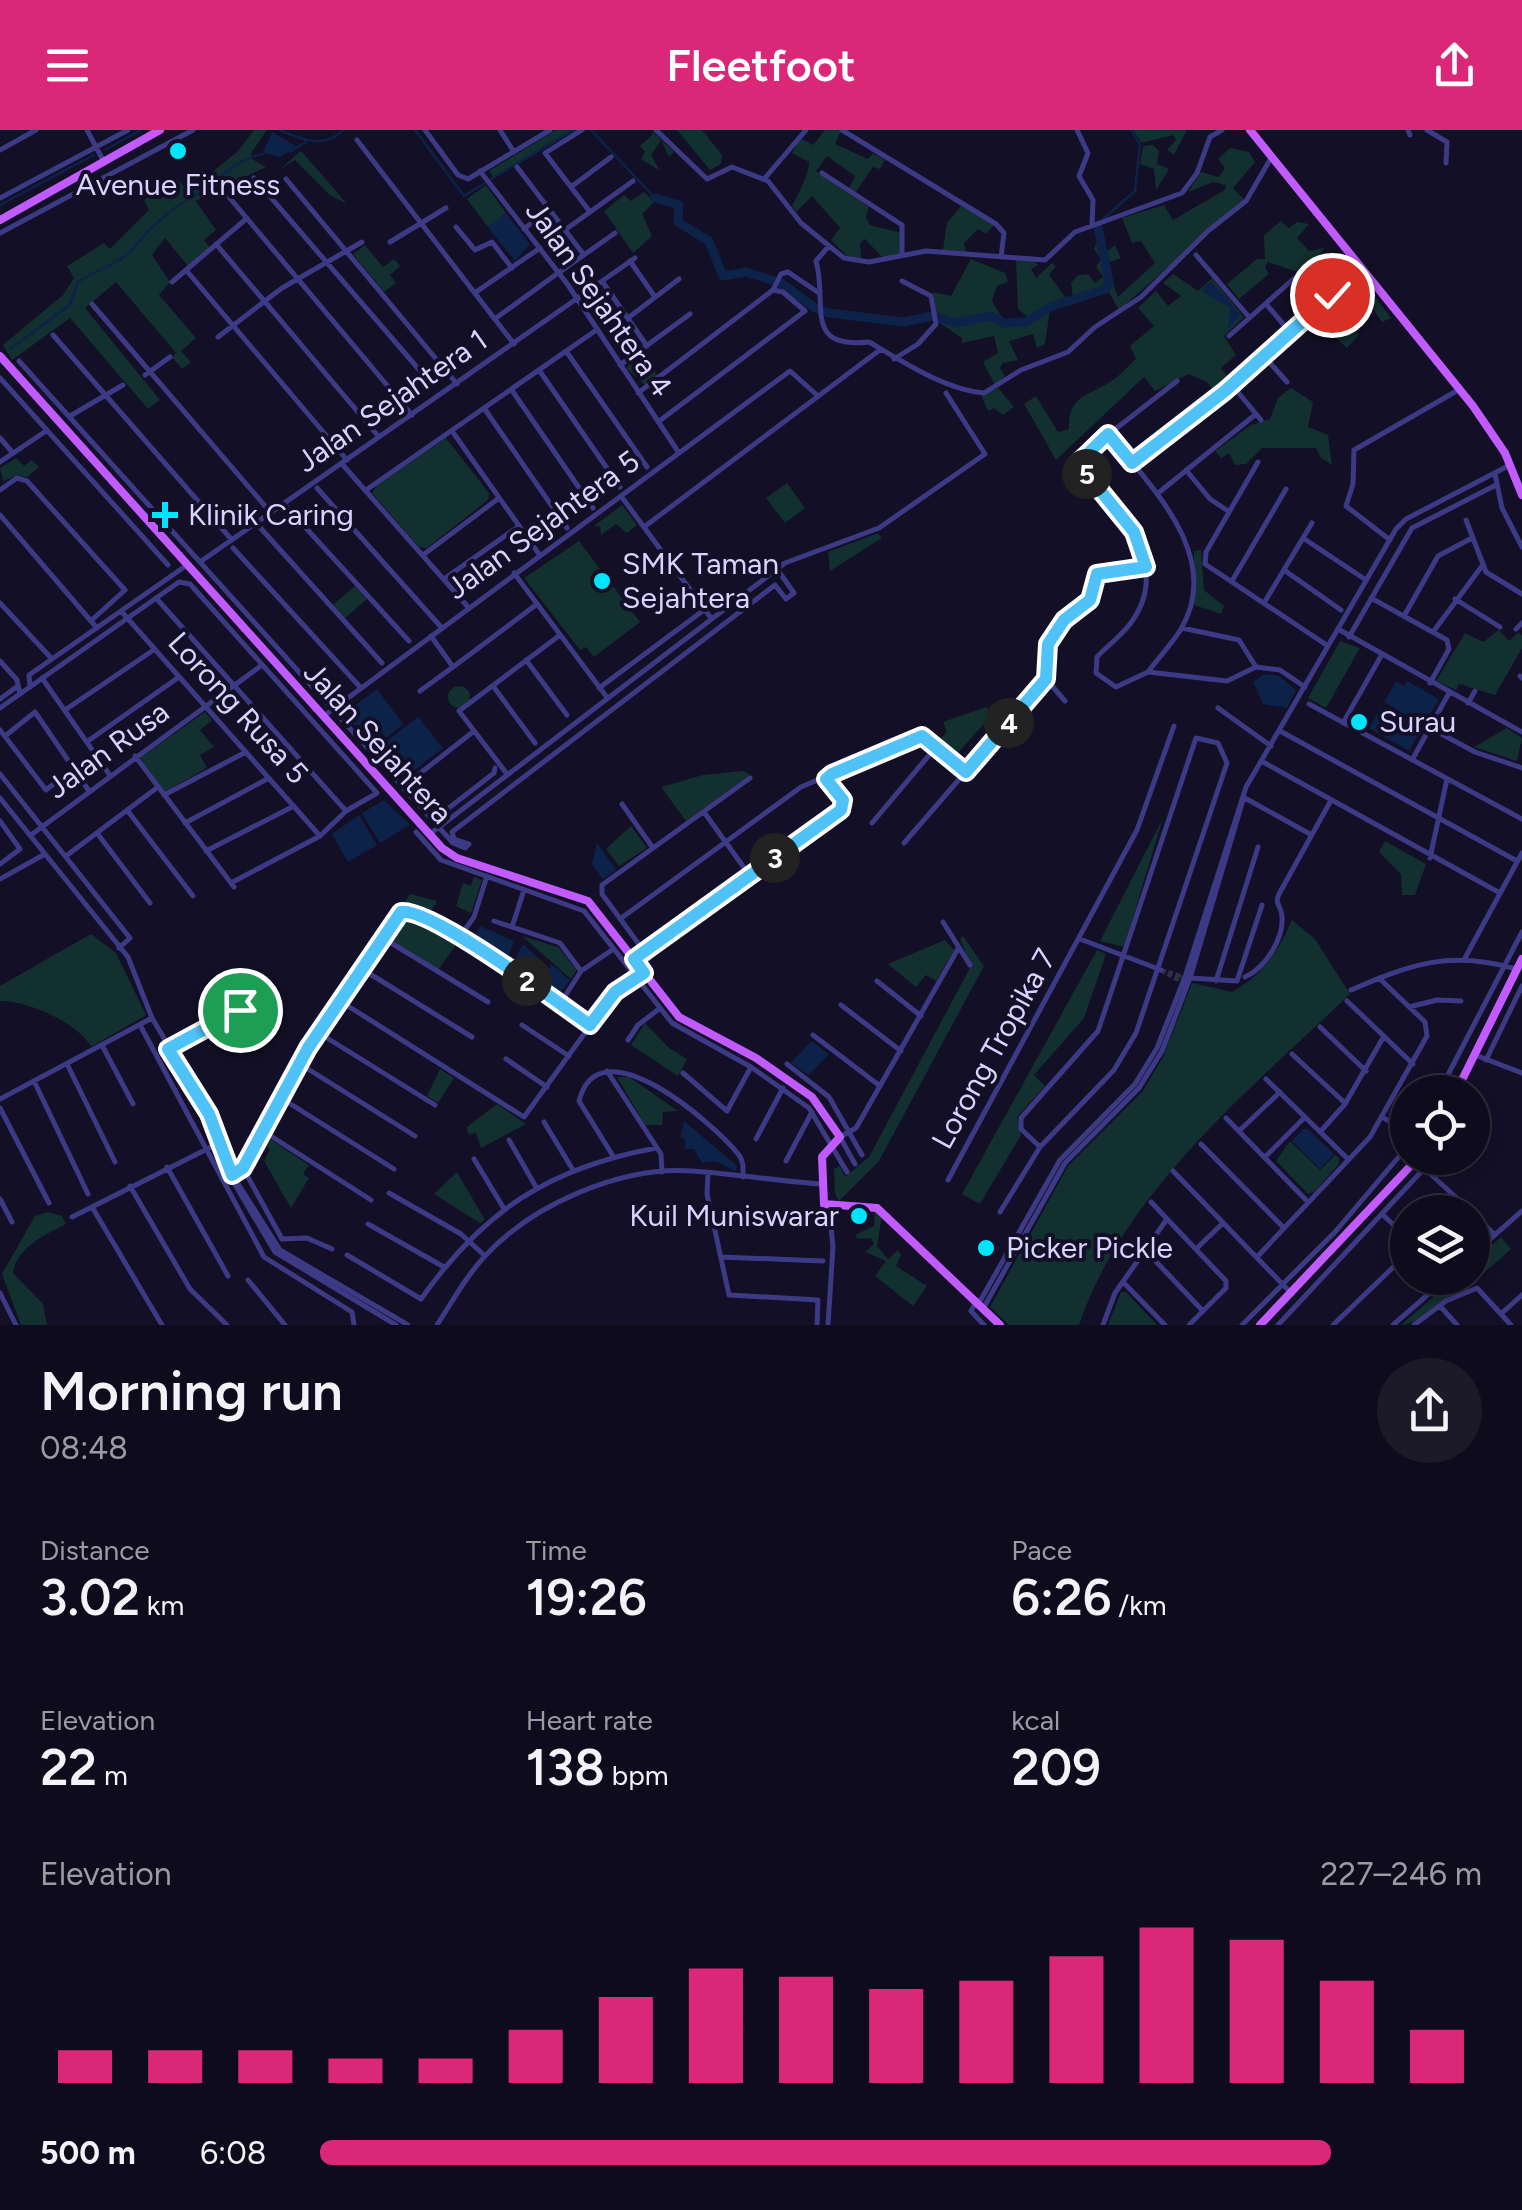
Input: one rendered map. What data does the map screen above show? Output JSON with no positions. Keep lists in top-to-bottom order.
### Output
{
  "streets": {
    "main road": ["Jalan Sejahtera"],
    "street": [
      "Jalan Sejahtera 4",
      "Jalan Sejahtera 1",
      "Jalan Sejahtera 5",
      "Lorong Rusa 5",
      "Jalan Rusa",
      "Lorong Tropika 7"
    ]
  },
  "crossings": [
    ["Jalan Sejahtera 4", "Jalan Sejahtera 1"],
    ["Jalan Sejahtera 4", "Jalan Sejahtera 5"],
    ["Jalan Sejahtera 5", "Jalan Sejahtera"],
    ["Lorong Rusa 5", "Jalan Rusa"]
  ],
  "places": {
    "other": [
      "Avenue Fitness",
      "SMK Taman Sejahtera",
      "Surau",
      "Kuil Muniswarar",
      "Picker Pickle"
    ],
    "health": ["Klinik Caring"]
  },
  "page": {
    "header": "Fleetfoot",
    "pins": [
      "5",
      "4",
      "3",
      "2"
    ],
    "heading": ["Morning run", "08:48"],
    "stats": [
      ["Distance", "3.02 km"],
      ["Time", "19:26"],
      ["Pace", "6:26 /km"],
      ["Elevation", "22 m"],
      ["Heart rate", "138 bpm"],
      ["kcal", "209"]
    ],
    "chart": ["Elevation", "227–246 m"],
    "list": [
      {
        "name": "500 m",
        "note": "6:08"
      }
    ]
  }
}
